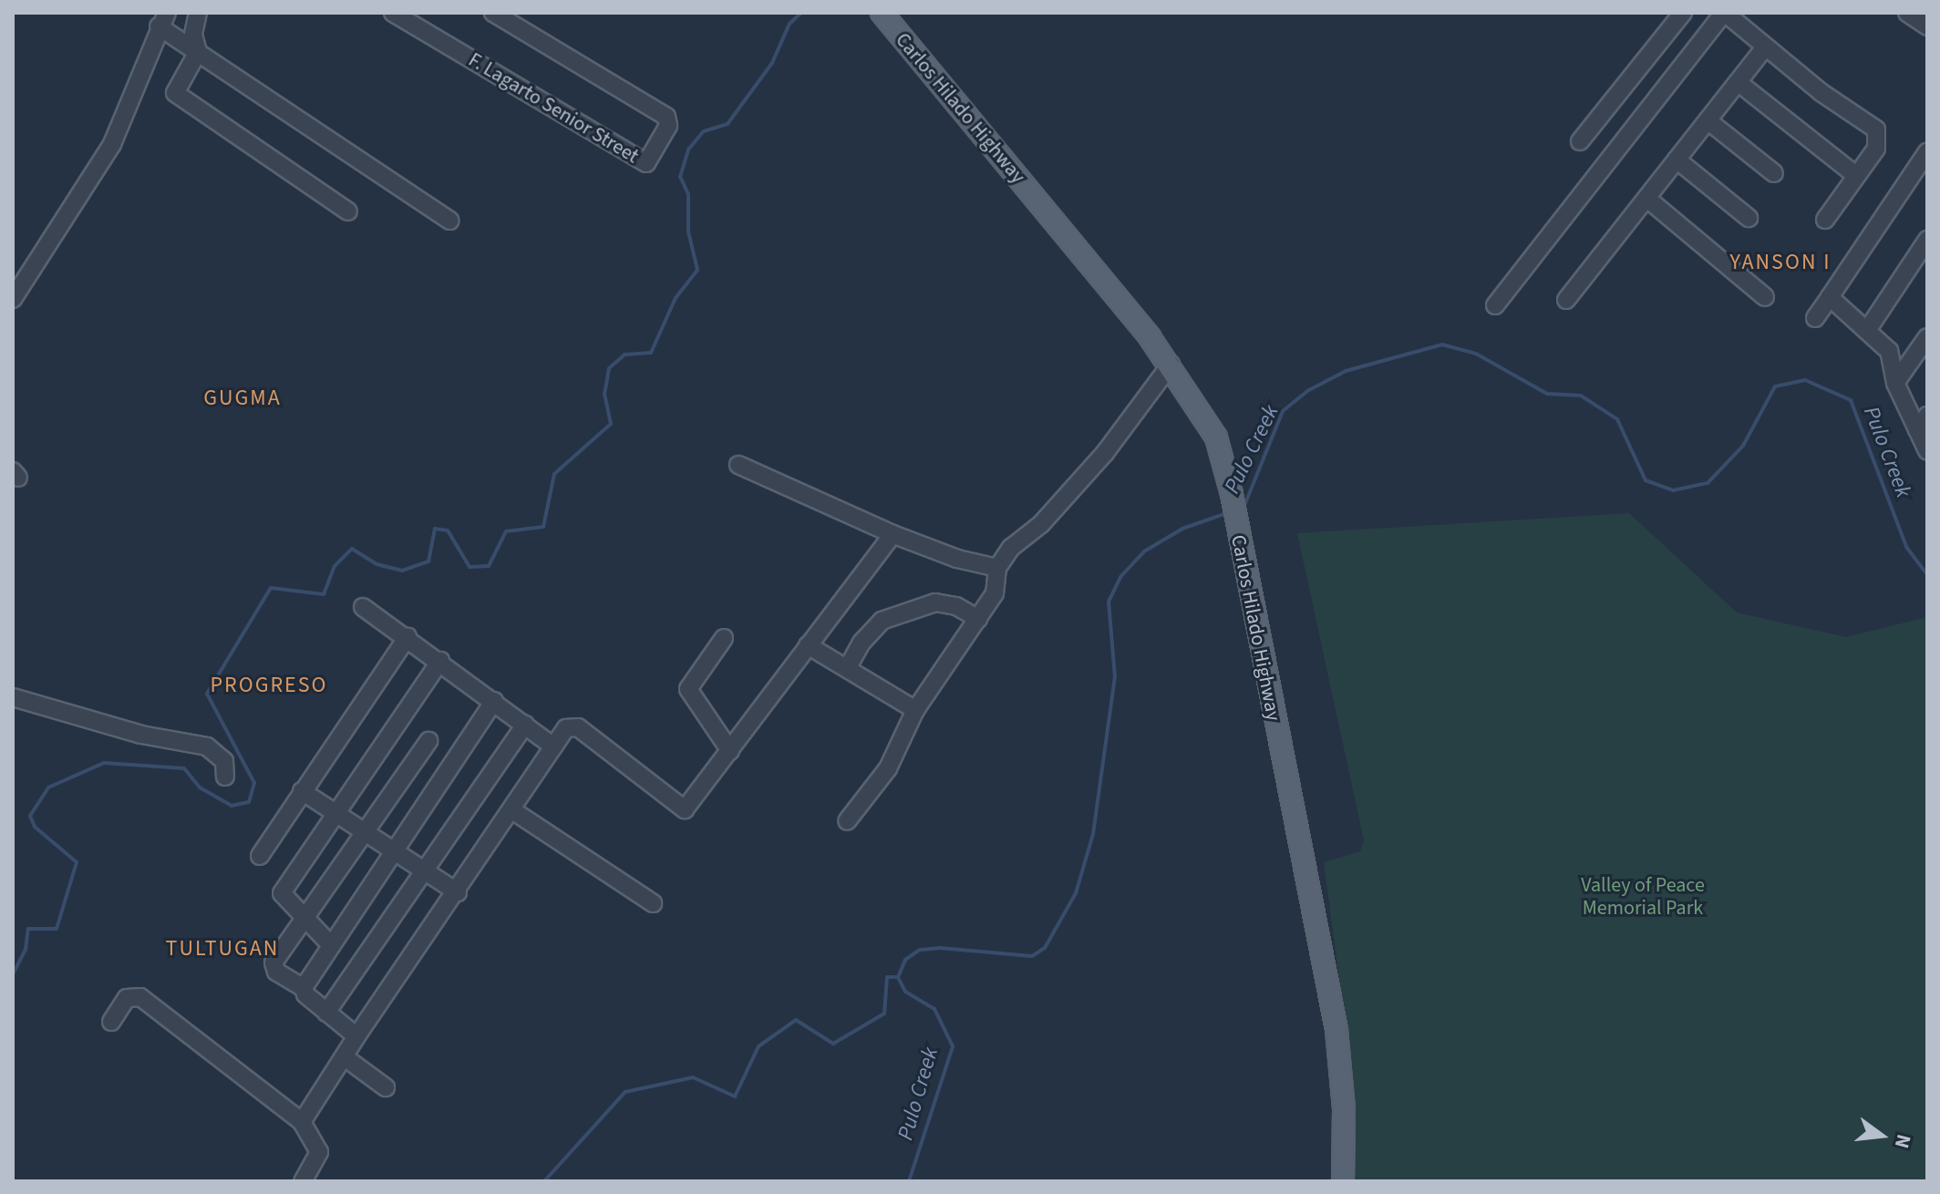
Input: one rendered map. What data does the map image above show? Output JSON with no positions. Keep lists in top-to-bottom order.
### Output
{
  "streets": {
    "main road": ["Carlos Hilado Highway"],
    "street": ["F. Lagarto Senior Street"]
  },
  "districts": [
    "YANSON I",
    "GUGMA",
    "PROGRESO",
    "TULTUGAN"
  ],
  "water": ["Pulo Creek"],
  "parks": ["Valley of Peace Memorial Park"],
  "north": "right"
}
